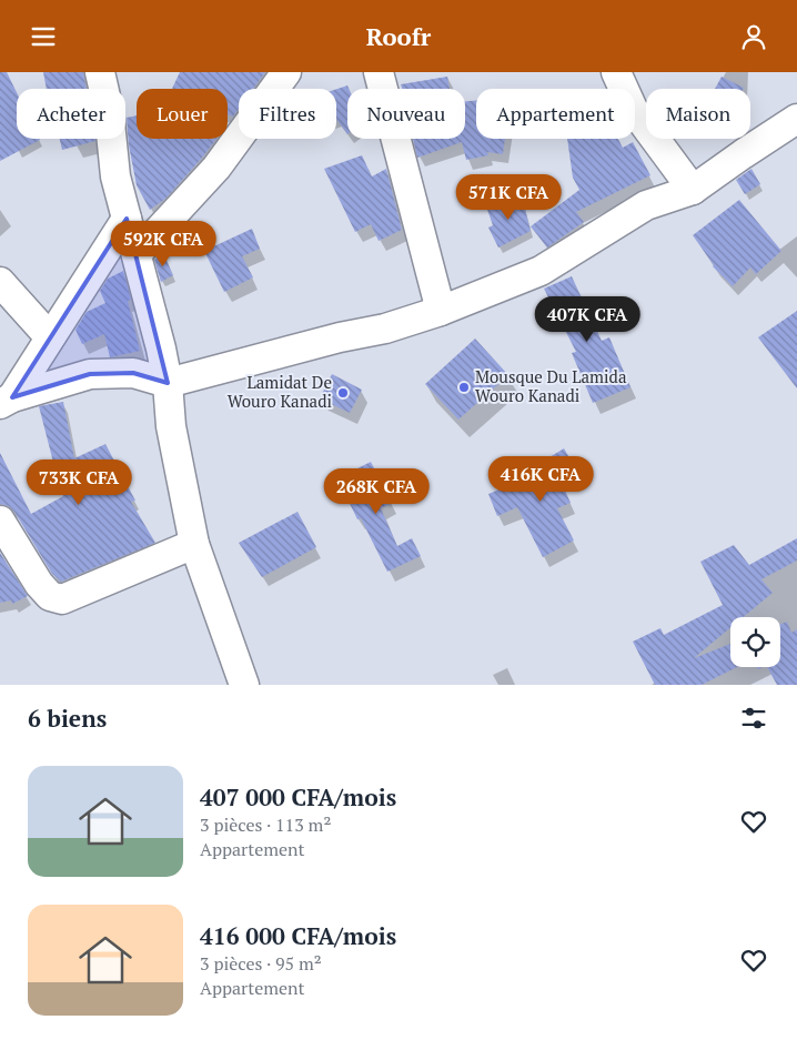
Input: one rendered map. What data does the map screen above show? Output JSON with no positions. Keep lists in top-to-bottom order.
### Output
{
  "places": ["Mousque Du Lamida Wouro Kanadi", "Lamidat De Wouro Kanadi"],
  "page": {
    "header": "Roofr",
    "chip": [
      "Acheter",
      "Louer",
      "Filtres",
      "Nouveau",
      "Appartement",
      "Maison"
    ],
    "price": [
      "571K CFA",
      "592K CFA",
      "407K CFA",
      "416K CFA",
      "733K CFA",
      "268K CFA"
    ],
    "heading": "6 biens",
    "list": [
      {
        "name": "407 000 CFA/mois",
        "note": "3 pièces · 113 m² · Appartement"
      },
      {
        "name": "416 000 CFA/mois",
        "note": "3 pièces · 95 m² · Appartement"
      }
    ]
  }
}
